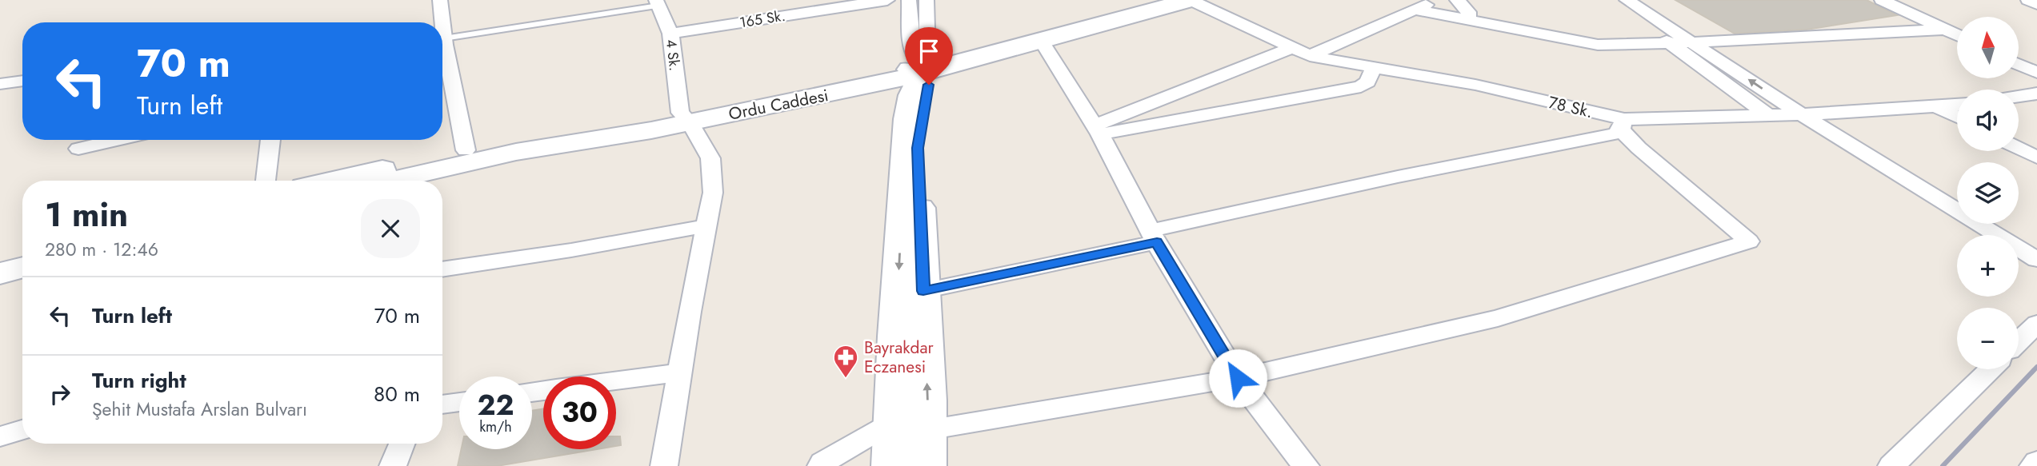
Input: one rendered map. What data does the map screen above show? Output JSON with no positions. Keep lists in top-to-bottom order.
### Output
{
  "streets": {
    "main road": ["Ordu Caddesi"],
    "street": ["165 Sk.", "4 Sk.", "78 Sk."]
  },
  "crossings": [
    ["165 Sk.", "4 Sk."],
    ["4 Sk.", "Ordu Caddesi"],
    ["Ordu Caddesi", "78 Sk."]
  ],
  "places": {
    "pharmacy": ["Bayrakdar Eczanesi"]
  },
  "north": "top",
  "page": {
    "map_buttons": ["+", "−"],
    "turn": ["70 m", "Turn left"],
    "heading": ["1 min", "280 m · 12:46"],
    "list": [
      {
        "name": "Turn left",
        "value": "70 m"
      },
      {
        "name": "Turn right",
        "note": "Şehit Mustafa Arslan Bulvarı",
        "value": "80 m"
      }
    ],
    "speed": "22 km/h",
    "limit": "30"
  }
}
